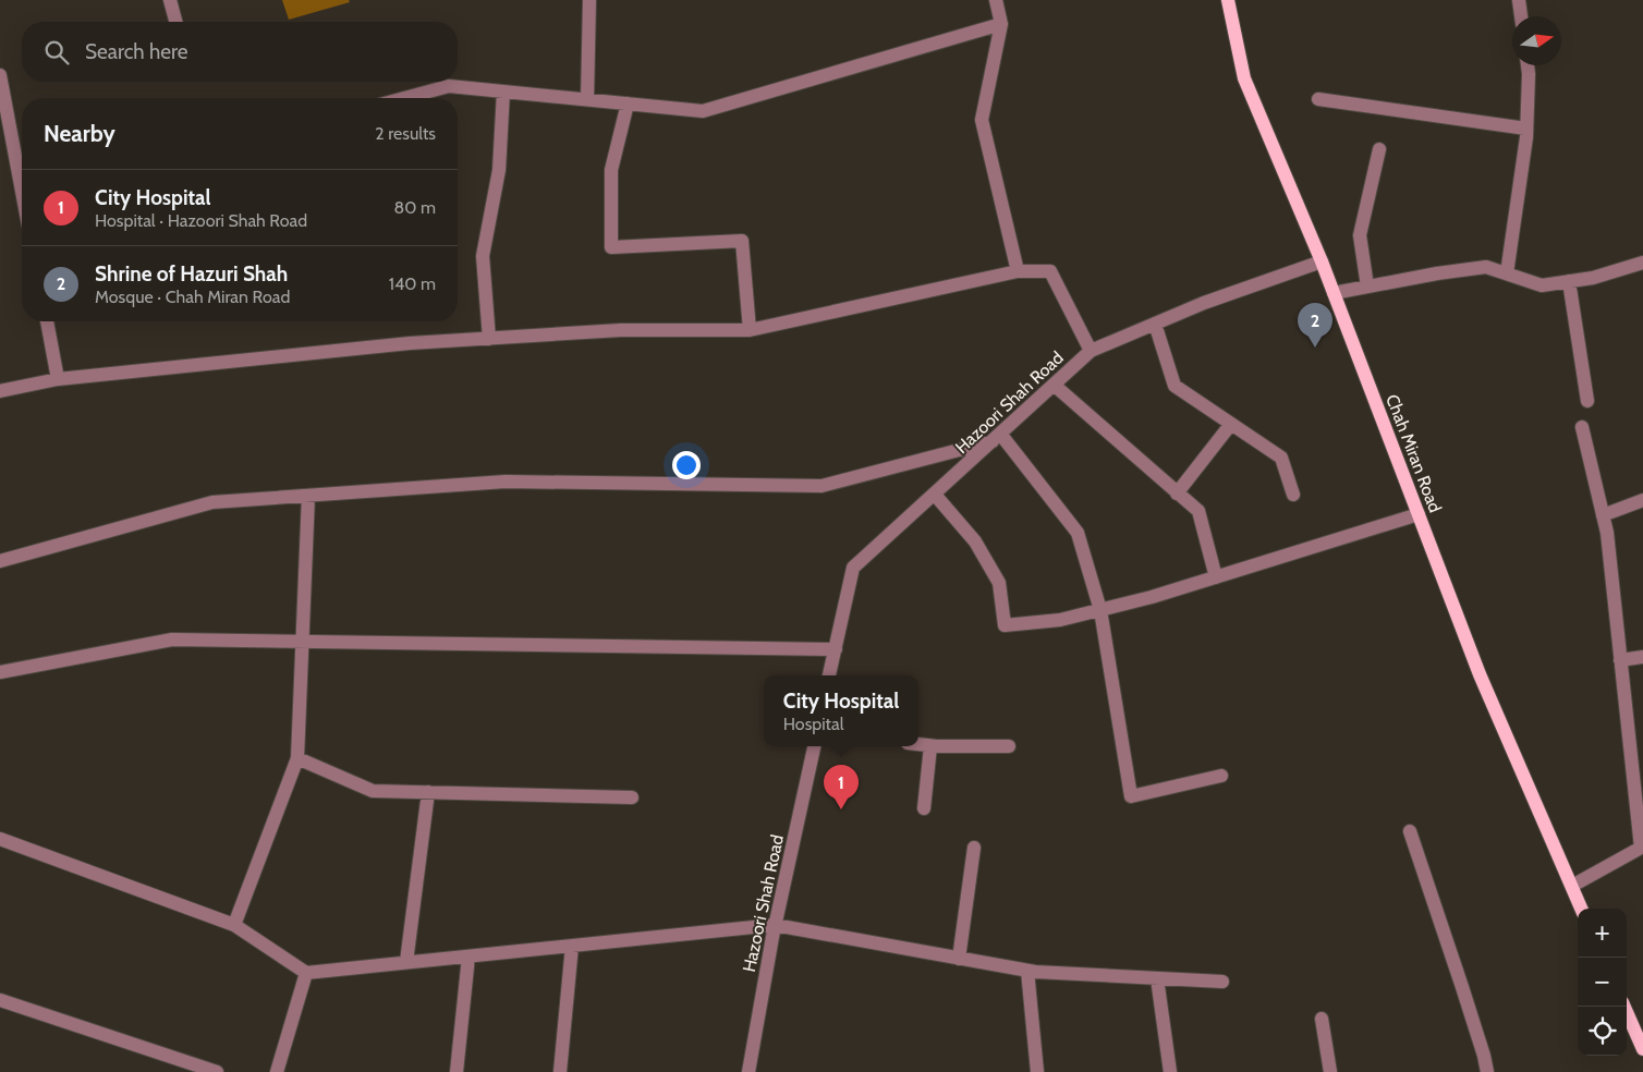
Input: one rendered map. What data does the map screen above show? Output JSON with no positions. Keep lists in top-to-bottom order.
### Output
{
  "streets": {
    "main road": ["Chah Miran Road"],
    "street": ["Hazoori Shah Road"]
  },
  "crossings": [
    ["Hazoori Shah Road", "Chah Miran Road"]
  ],
  "north": "right",
  "page": {
    "search": "Search here",
    "heading": ["Nearby", "2 results"],
    "list": [
      {
        "mark": "1",
        "name": "City Hospital",
        "note": "Hospital · Hazoori Shah Road",
        "value": "80 m"
      },
      {
        "mark": "2",
        "name": "Shrine of Hazuri Shah",
        "note": "Mosque · Chah Miran Road",
        "value": "140 m"
      }
    ],
    "pins": ["2", "1"],
    "popup": ["City Hospital", "Hospital"],
    "map_buttons": ["+", "−"]
  }
}
